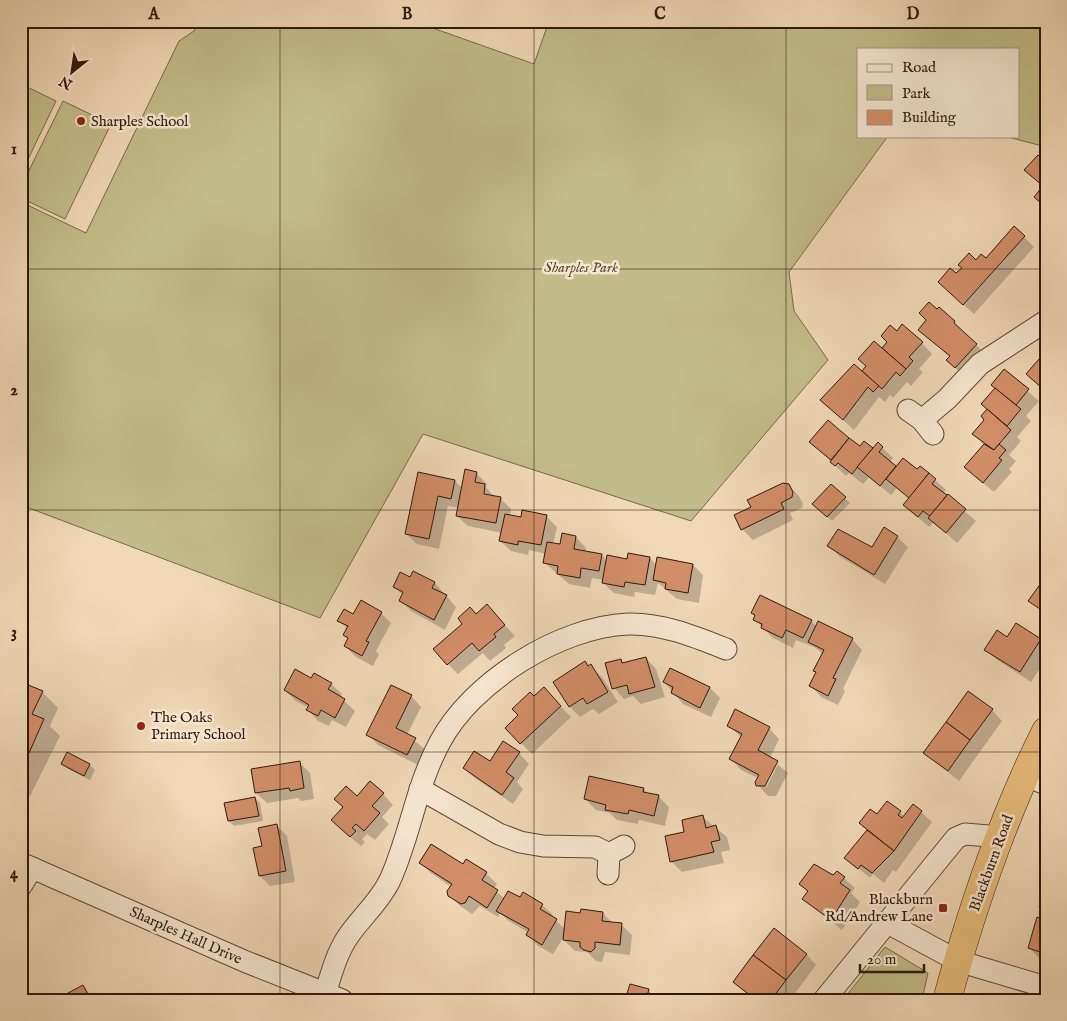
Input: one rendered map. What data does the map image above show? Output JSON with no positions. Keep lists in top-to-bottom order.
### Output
{
  "streets": {
    "highway": ["Blackburn Road"],
    "street": ["Sharples Hall Drive"]
  },
  "parks": ["Sharples Park"],
  "places": {
    "other": ["Sharples School", "The Oaks Primary School"],
    "transit": ["Blackburn Rd/Andrew Lane"]
  },
  "legend": ["Road", "Park", "Building"],
  "scale_bar": "20 m",
  "north": "bottom left",
  "grid": {
    "columns": [
      "A",
      "B",
      "C",
      "D"
    ],
    "rows": [
      "1",
      "2",
      "3",
      "4"
    ]
  }
}
